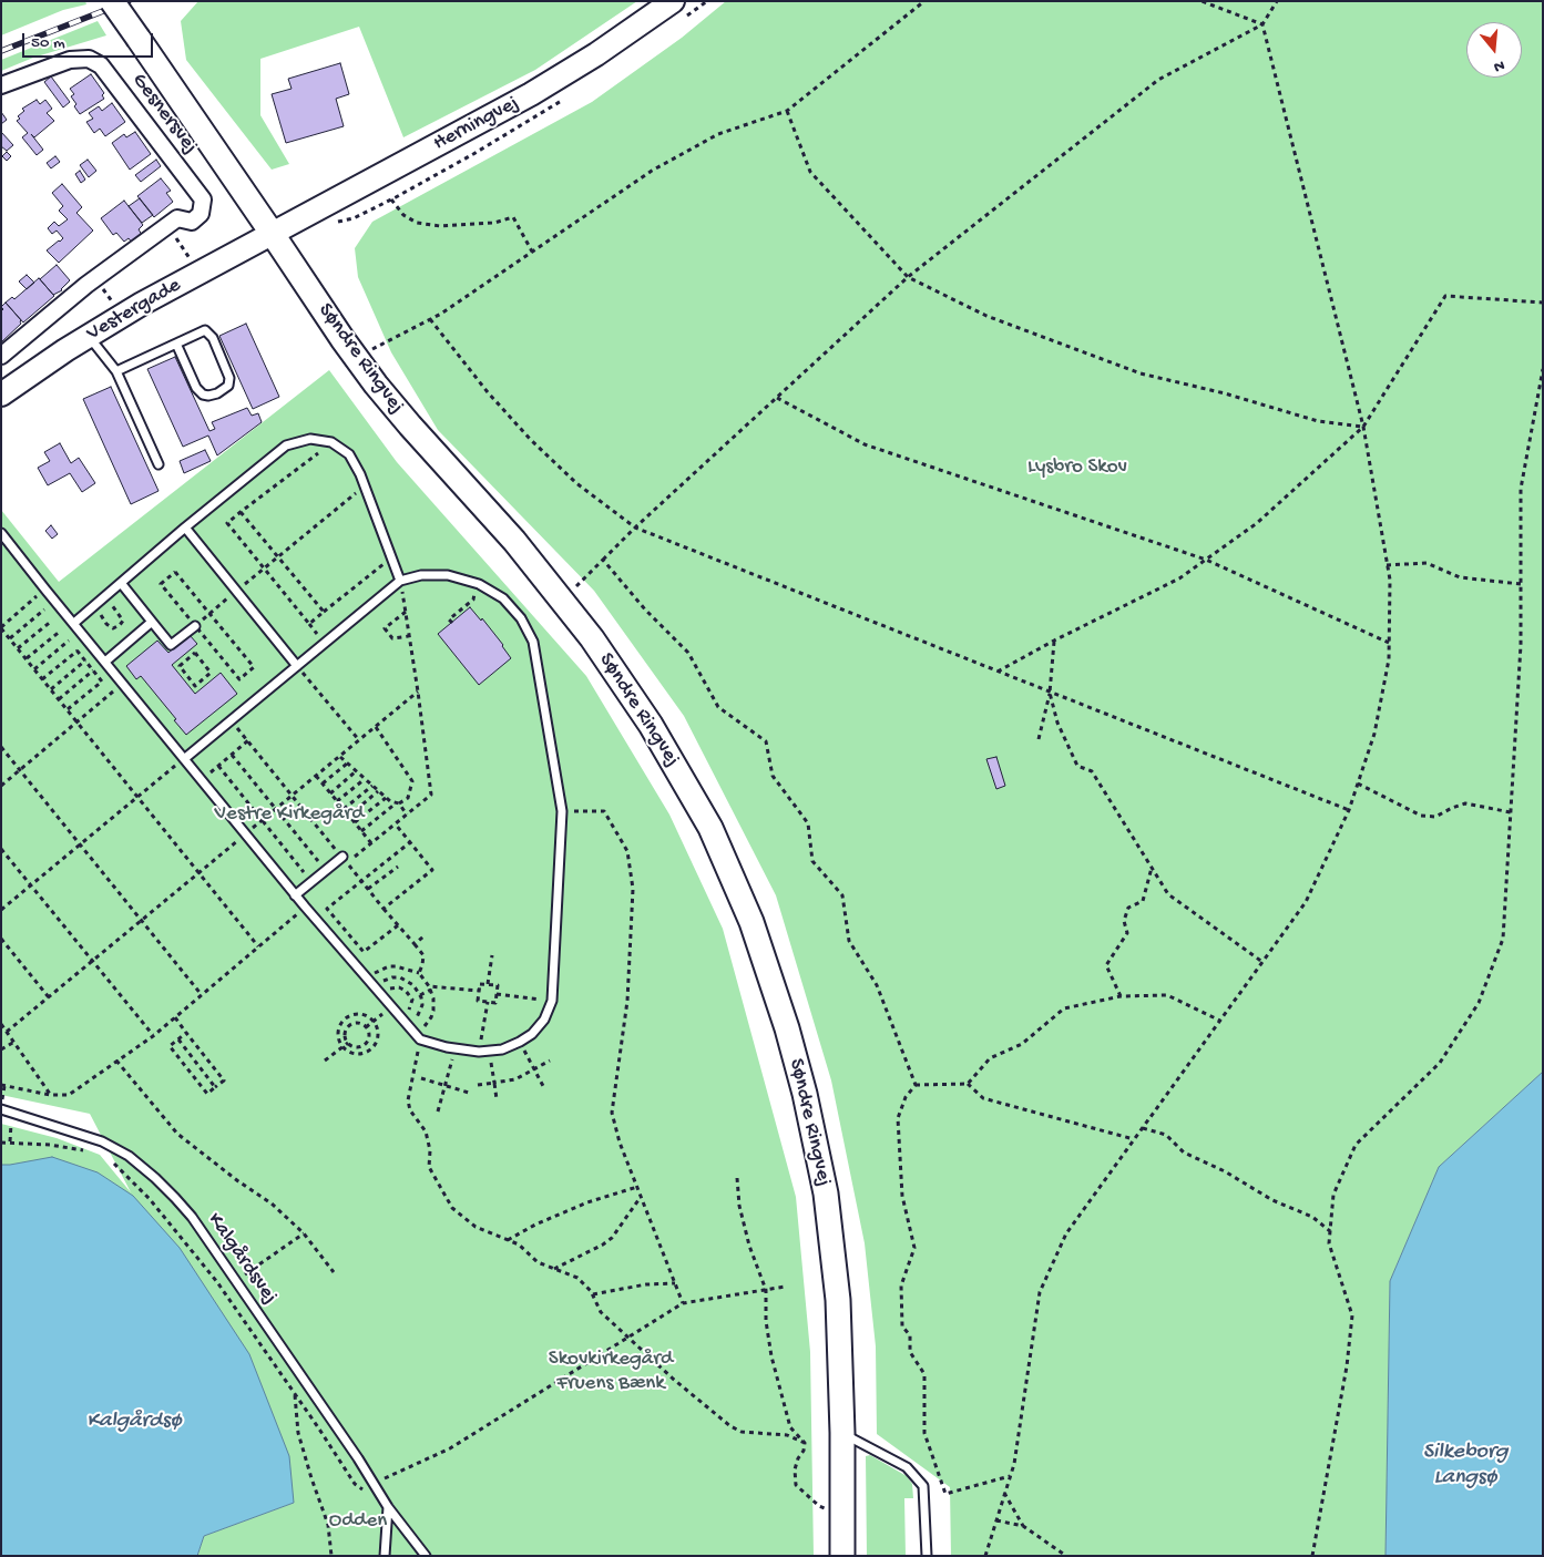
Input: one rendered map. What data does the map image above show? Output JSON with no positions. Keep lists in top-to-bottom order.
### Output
{
  "streets": {
    "main road": ["Søndre Ringvej"],
    "street": ["Gesnersvej", "Herningvej", "Vestergade"],
    "lane": ["Kalgårdsvej"]
  },
  "crossings": [
    ["Herningvej", "Vestergade"],
    ["Herningvej", "Søndre Ringvej"],
    ["Vestergade", "Søndre Ringvej"]
  ],
  "water": ["Kalgårdsø", "Silkeborg Langsø"],
  "parks": [
    "Lysbro Skov",
    "Vestre Kirkegård",
    "Skovkirkegård Fruens Bænk",
    "Odden"
  ],
  "scale_bar": "50 m",
  "north": "bottom"
}
